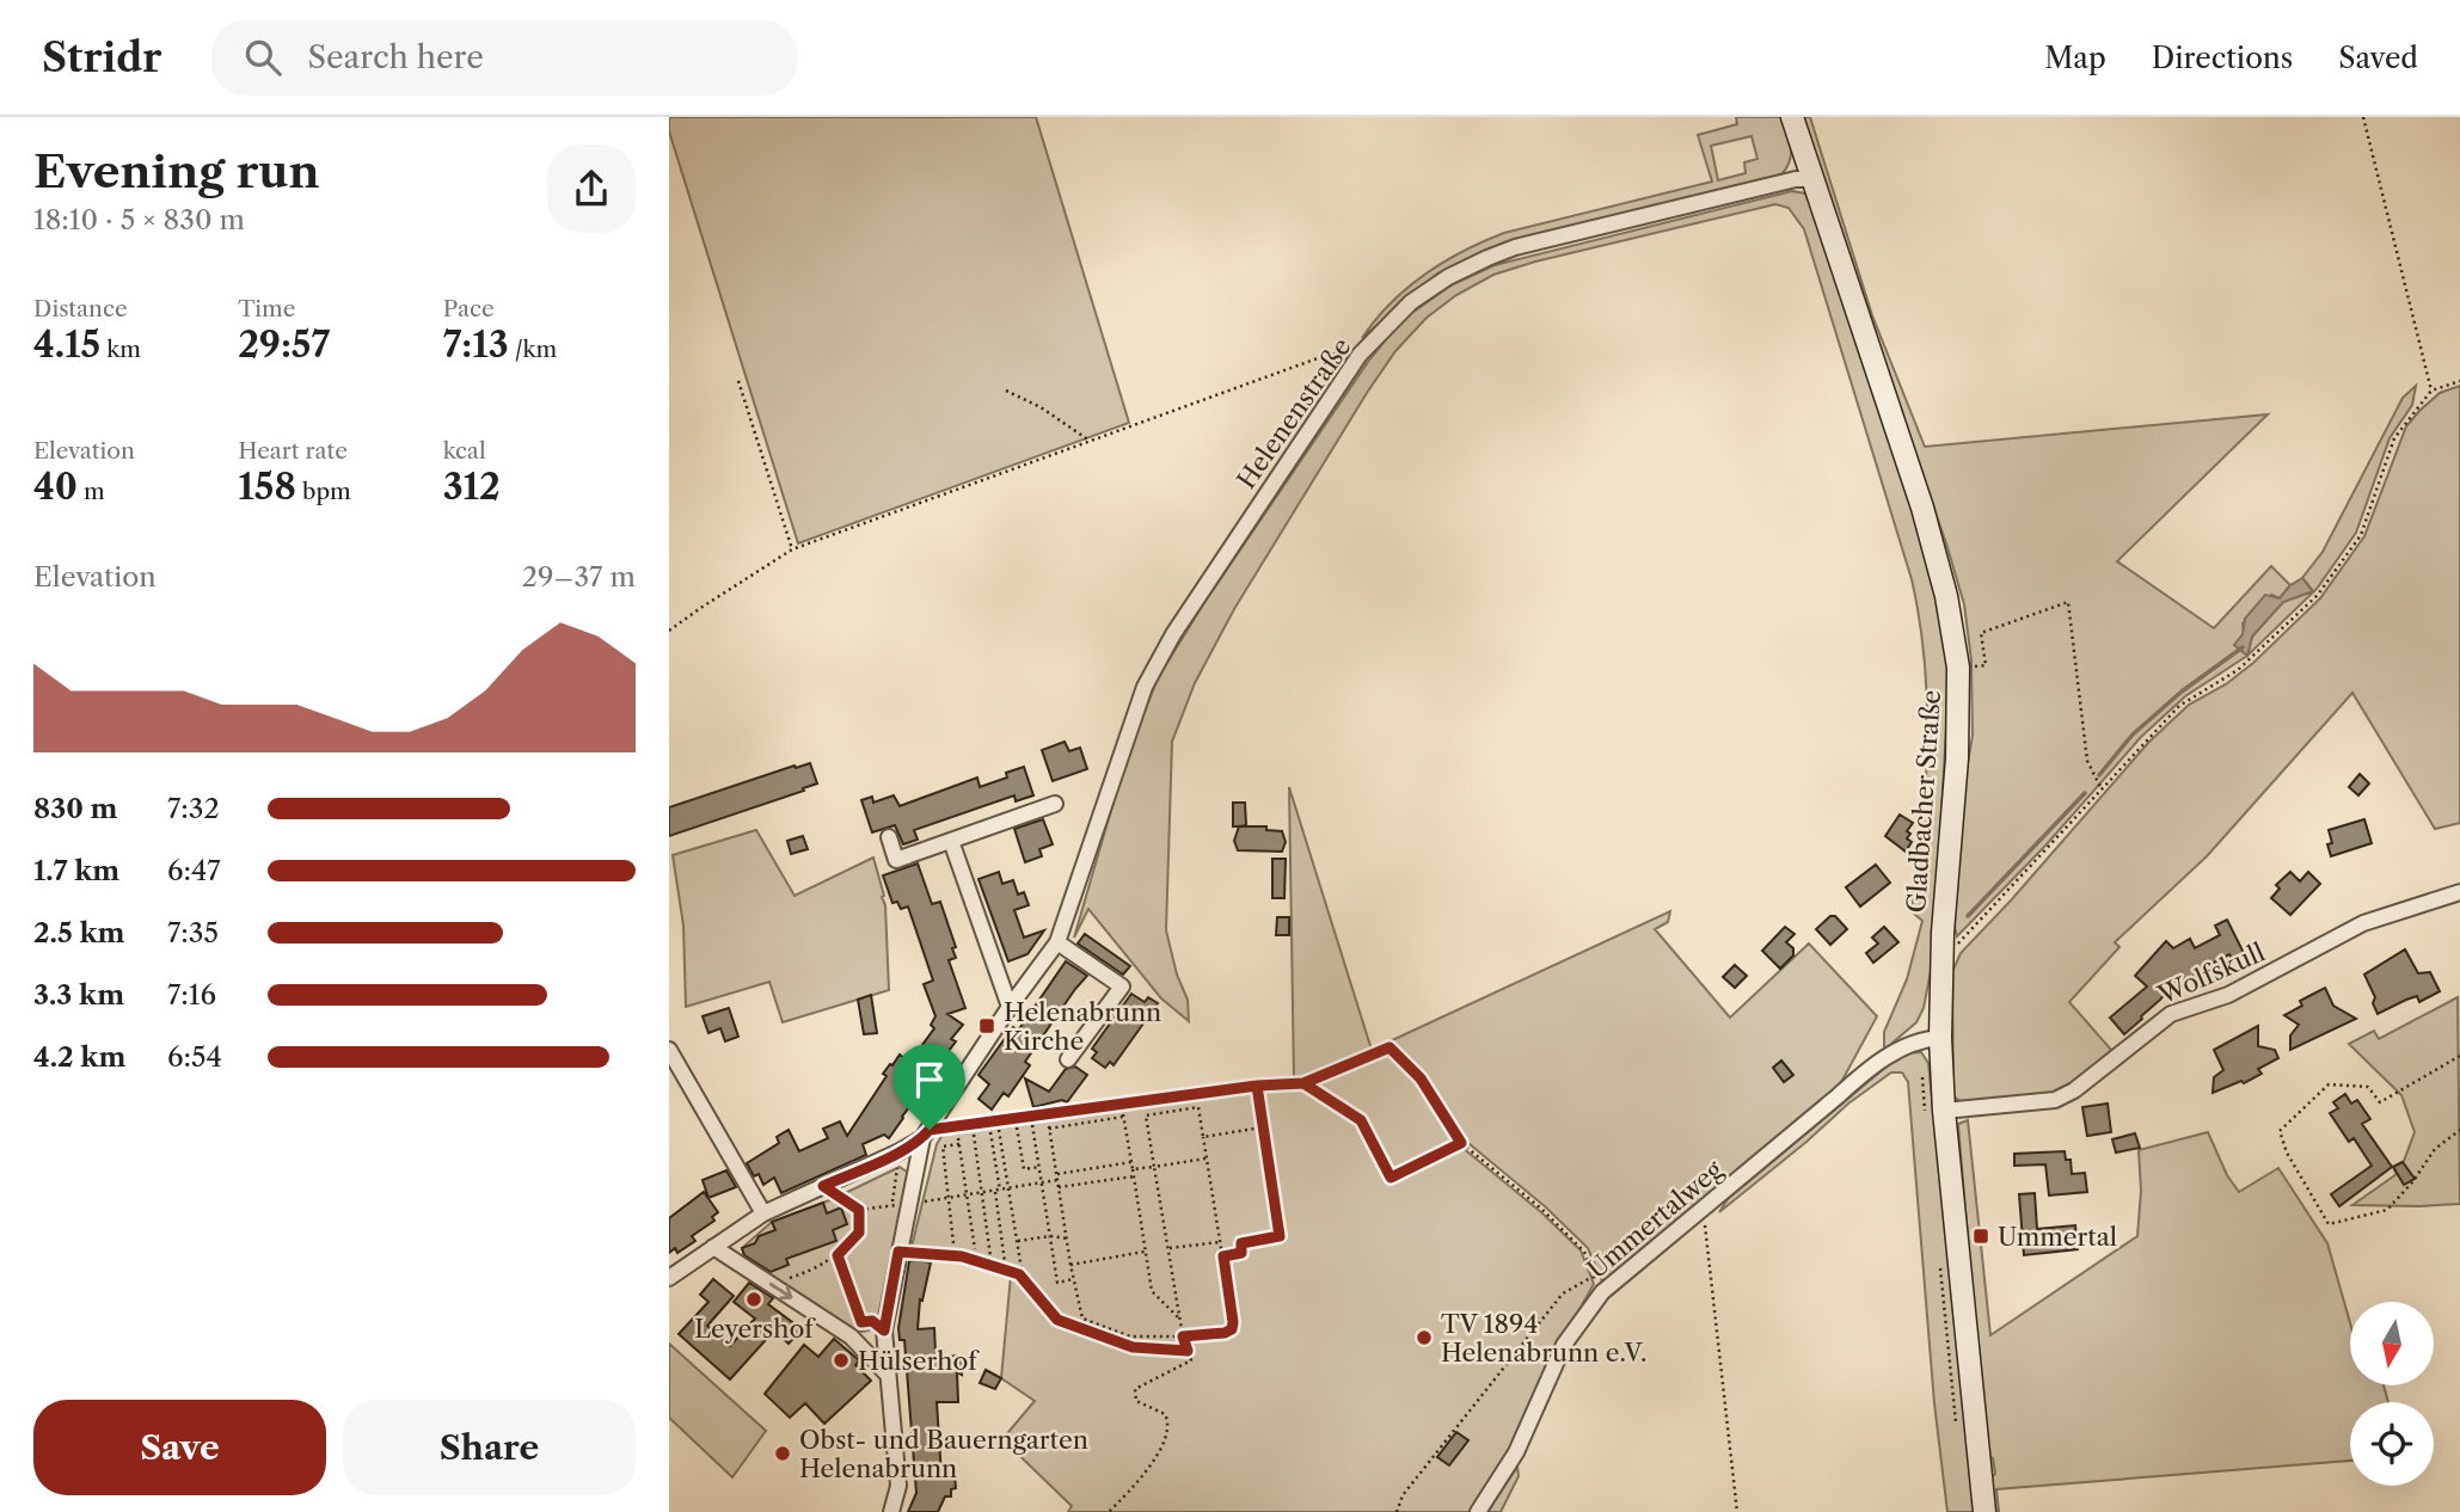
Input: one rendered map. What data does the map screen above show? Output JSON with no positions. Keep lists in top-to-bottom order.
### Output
{
  "streets": {
    "main road": ["Gladbacher Straße"],
    "street": ["Helenenstraße", "Wolfskull", "Ummertalweg"]
  },
  "crossings": [
    ["Helenenstraße", "Gladbacher Straße"],
    ["Gladbacher Straße", "Wolfskull"],
    ["Gladbacher Straße", "Ummertalweg"]
  ],
  "places": {
    "transit": ["Helenabrunn Kirche", "Ummertal"],
    "other": [
      "Leyershof",
      "TV 1894 Helenabrunn e.V.",
      "Hülserhof",
      "Obst- und Bauerngarten Helenabrunn"
    ]
  },
  "north": "bottom",
  "page": {
    "header": "Stridr",
    "search": "Search here",
    "nav": ["Map", "Directions", "Saved"],
    "heading": ["Evening run", "18:10 · 5 × 830 m"],
    "stats": [
      ["Distance", "4.15 km"],
      ["Time", "29:57"],
      ["Pace", "7:13 /km"],
      ["Elevation", "40 m"],
      ["Heart rate", "158 bpm"],
      ["kcal", "312"]
    ],
    "chart": ["Elevation", "29–37 m"],
    "list": [
      {
        "name": "830 m",
        "note": "7:32"
      },
      {
        "name": "1.7 km",
        "note": "6:47"
      },
      {
        "name": "2.5 km",
        "note": "7:35"
      },
      {
        "name": "3.3 km",
        "note": "7:16"
      },
      {
        "name": "4.2 km",
        "note": "6:54"
      }
    ],
    "buttons": ["Save", "Share"]
  }
}
